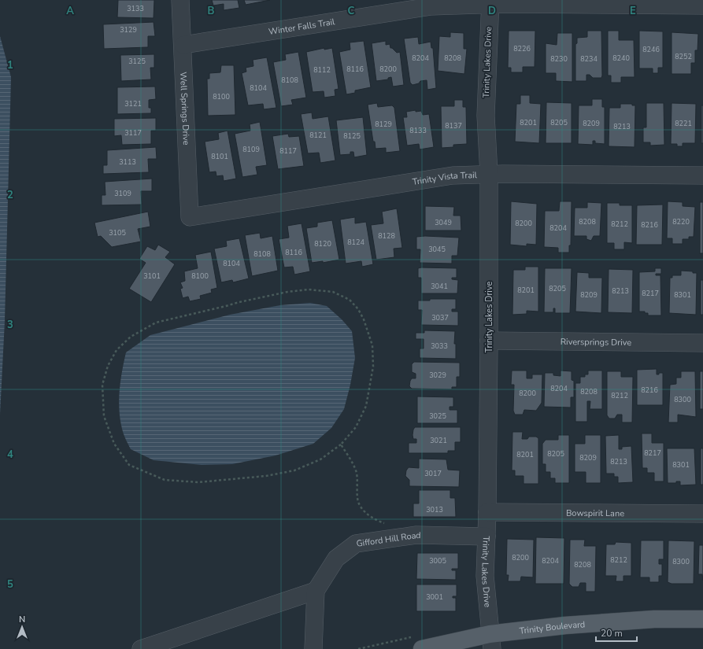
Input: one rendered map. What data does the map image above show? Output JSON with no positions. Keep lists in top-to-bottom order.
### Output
{
  "streets": {
    "main road": ["Trinity Boulevard"],
    "street": [
      "Winter Falls Trail",
      "Trinity Lakes Drive",
      "Well Springs Drive",
      "Trinity Vista Trail",
      "Riversprings Drive",
      "Bowspirit Lane",
      "Gifford Hill Road"
    ]
  },
  "crossings": [
    ["Winter Falls Trail", "Trinity Lakes Drive"],
    ["Winter Falls Trail", "Well Springs Drive"],
    ["Trinity Lakes Drive", "Trinity Vista Trail"],
    ["Trinity Lakes Drive", "Riversprings Drive"],
    ["Trinity Lakes Drive", "Bowspirit Lane"],
    ["Trinity Lakes Drive", "Gifford Hill Road"],
    ["Trinity Lakes Drive", "Trinity Boulevard"],
    ["Well Springs Drive", "Trinity Vista Trail"]
  ],
  "house_numbers": [
    "3133",
    "3129",
    "8226",
    "8246",
    "8252",
    "8204",
    "8208",
    "8240",
    "8230",
    "8234",
    "3125",
    "8116",
    "8200",
    "8112",
    "8108",
    "8104",
    "8100",
    "3121",
    "8201",
    "8205",
    "8209",
    "8221",
    "8129",
    "8137",
    "8213",
    "8133",
    "3117",
    "8121",
    "8125",
    "8109",
    "8117",
    "8101",
    "3113",
    "3109",
    "8208",
    "8220",
    "3049",
    "8200",
    "8212",
    "8216",
    "8204",
    "3105",
    "8128",
    "8124",
    "8120",
    "3045",
    "8116",
    "8108",
    "8104",
    "3101",
    "8100",
    "3041",
    "8205",
    "8201",
    "8213",
    "8217",
    "8209",
    "8301",
    "3037",
    "3033",
    "3029",
    "8204",
    "8216",
    "8208",
    "8200",
    "8212",
    "8300",
    "3025",
    "3021",
    "8217",
    "8205",
    "8201",
    "8209",
    "8213",
    "8301",
    "3017",
    "3013",
    "8200",
    "8212",
    "3005",
    "8204",
    "8300",
    "8208",
    "3001"
  ],
  "scale_bar": "20 m",
  "north": "top",
  "grid": {
    "columns": [
      "A",
      "B",
      "C",
      "D",
      "E"
    ],
    "rows": [
      "1",
      "2",
      "3",
      "4",
      "5"
    ]
  }
}
